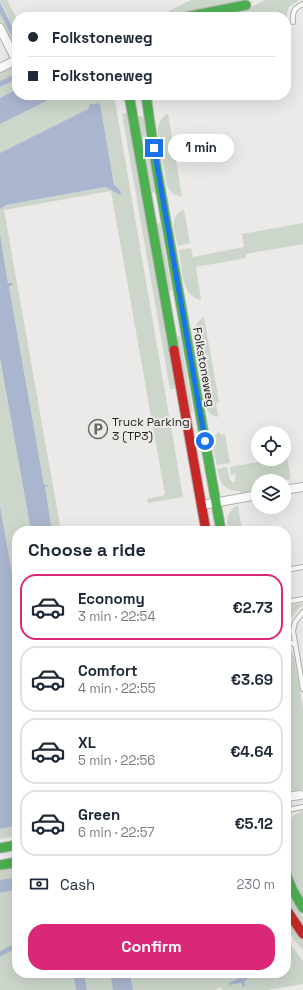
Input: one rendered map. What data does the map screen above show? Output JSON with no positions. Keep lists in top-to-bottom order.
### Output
{
  "streets": {
    "street": ["Folkstoneweg"]
  },
  "places": {
    "parking": ["Truck Parking 3 (TP3)"]
  },
  "page": {
    "banner": ["Folkstoneweg", "Folkstoneweg"],
    "bubble": "1 min",
    "heading": "Choose a ride",
    "list": [
      {
        "name": "Economy",
        "note": "3 min · 22:54",
        "value": "€2.73"
      },
      {
        "name": "Comfort",
        "note": "4 min · 22:55",
        "value": "€3.69"
      },
      {
        "name": "XL",
        "note": "5 min · 22:56",
        "value": "€4.64"
      },
      {
        "name": "Green",
        "note": "6 min · 22:57",
        "value": "€5.12"
      }
    ],
    "pay": ["Cash", "230 m"],
    "buttons": "Confirm"
  }
}
